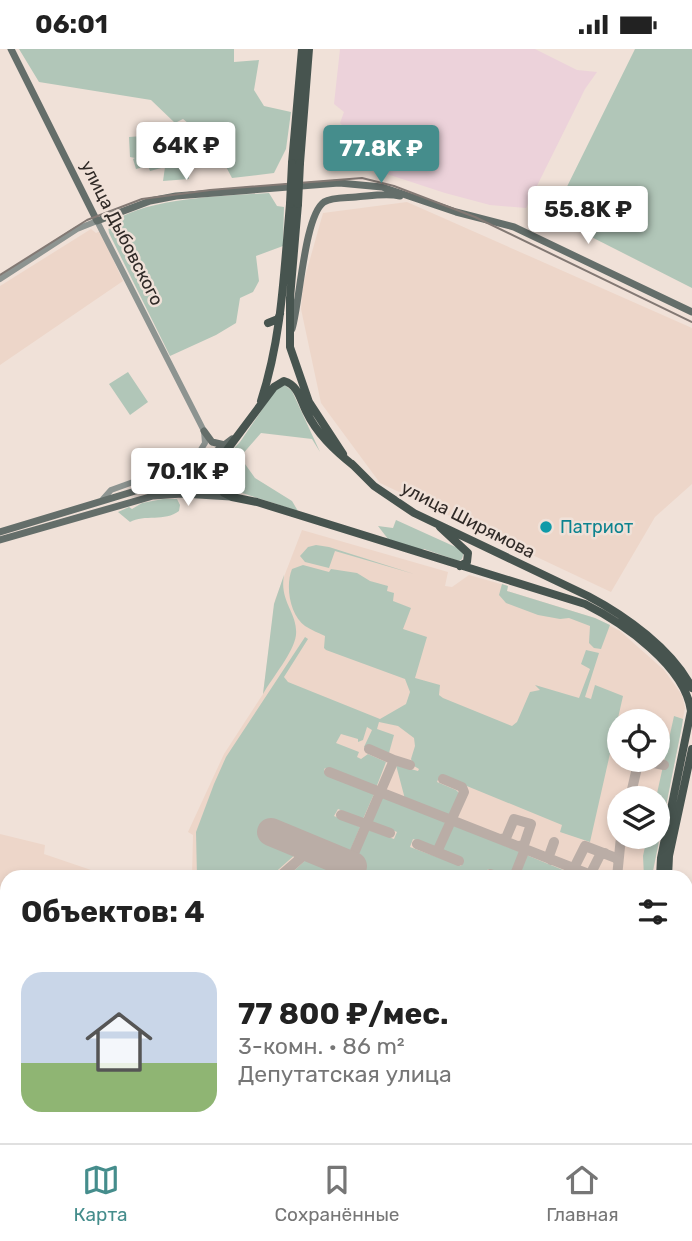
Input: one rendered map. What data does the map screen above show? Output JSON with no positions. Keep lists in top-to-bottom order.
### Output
{
  "streets": {
    "main road": ["улица Дыбовского", "улица Ширямова"]
  },
  "places": ["Патриот"],
  "page": {
    "status": "06:01",
    "price": [
      "64K ₽",
      "77.8K ₽",
      "55.8K ₽",
      "70.1K ₽"
    ],
    "heading": "Объектов: 4",
    "list": [
      {
        "name": "77 800 ₽/мес.",
        "note": "3-комн. · 86 m² · Депутатская улица"
      }
    ],
    "tabs": ["Карта", "Сохранённые", "Главная"]
  }
}
